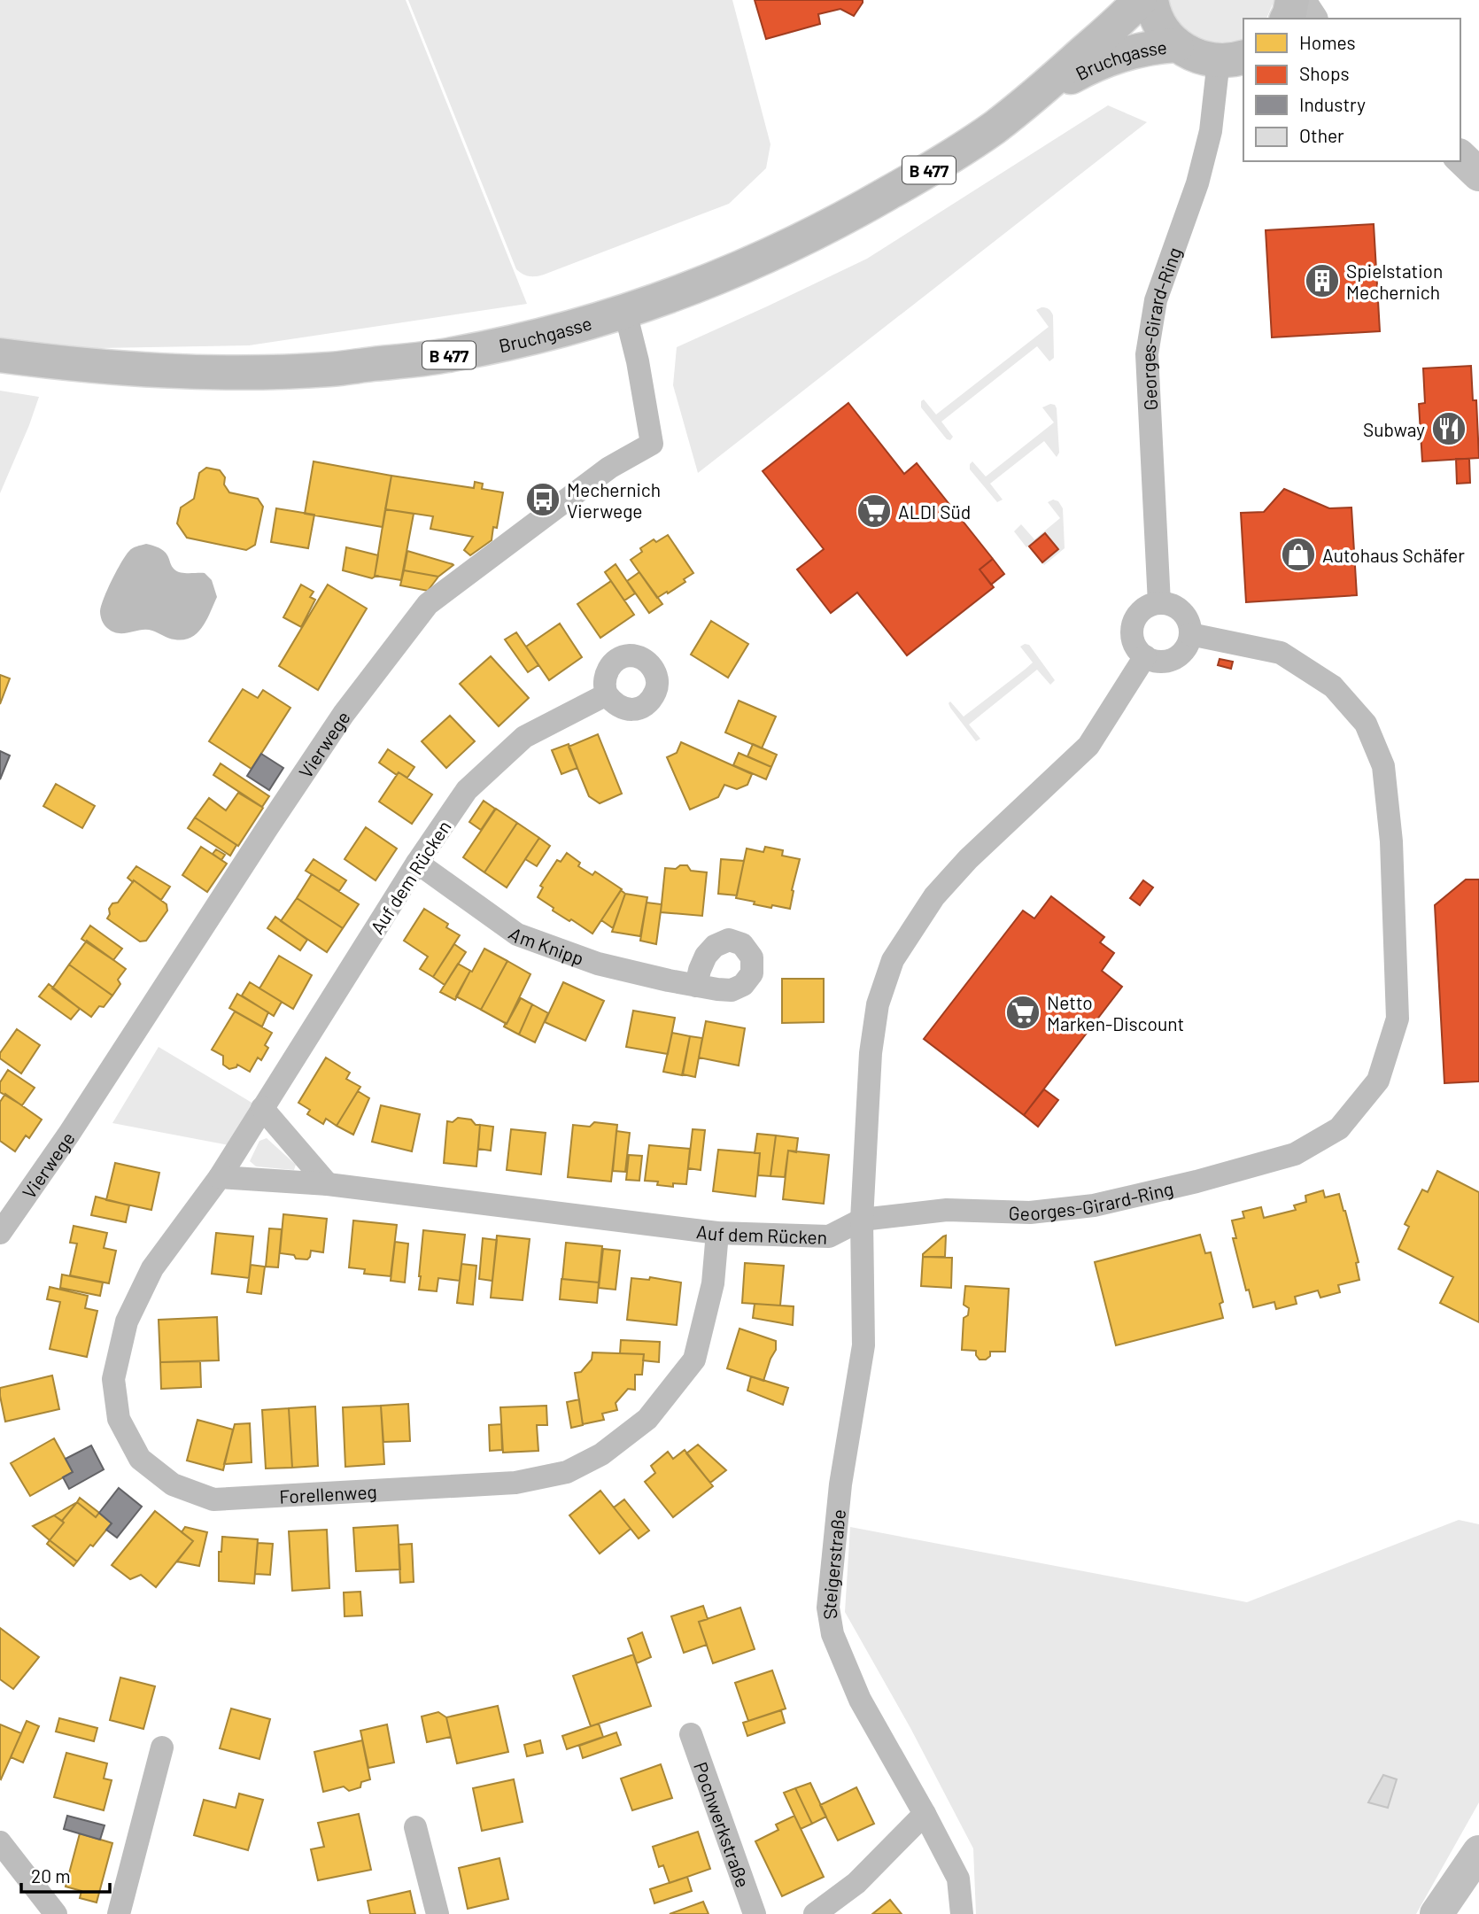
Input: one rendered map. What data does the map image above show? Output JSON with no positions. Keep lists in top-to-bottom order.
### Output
{
  "streets": {
    "main road": ["Bruchgasse", "B 477"],
    "street": [
      "Georges-Girard-Ring",
      "Vierwege",
      "Auf dem Rücken",
      "Am Knipp",
      "Forellenweg",
      "Steigerstraße",
      "Pochwerkstraße"
    ]
  },
  "crossings": [
    ["Bruchgasse", "Vierwege"],
    ["Georges-Girard-Ring", "Auf dem Rücken"],
    ["Georges-Girard-Ring", "Steigerstraße"],
    ["Auf dem Rücken", "Am Knipp"],
    ["Auf dem Rücken", "Forellenweg"],
    ["Auf dem Rücken", "Steigerstraße"]
  ],
  "places": {
    "building": ["Spielstation Mechernich"],
    "restaurant": ["Subway"],
    "bus stop": ["Mechernich Vierwege"],
    "supermarket": ["ALDI Süd", "Netto Marken-Discount"],
    "shop": ["Autohaus Schäfer"]
  },
  "legend": [
    "Homes",
    "Shops",
    "Industry",
    "Other"
  ],
  "scale_bar": "20 m"
}
